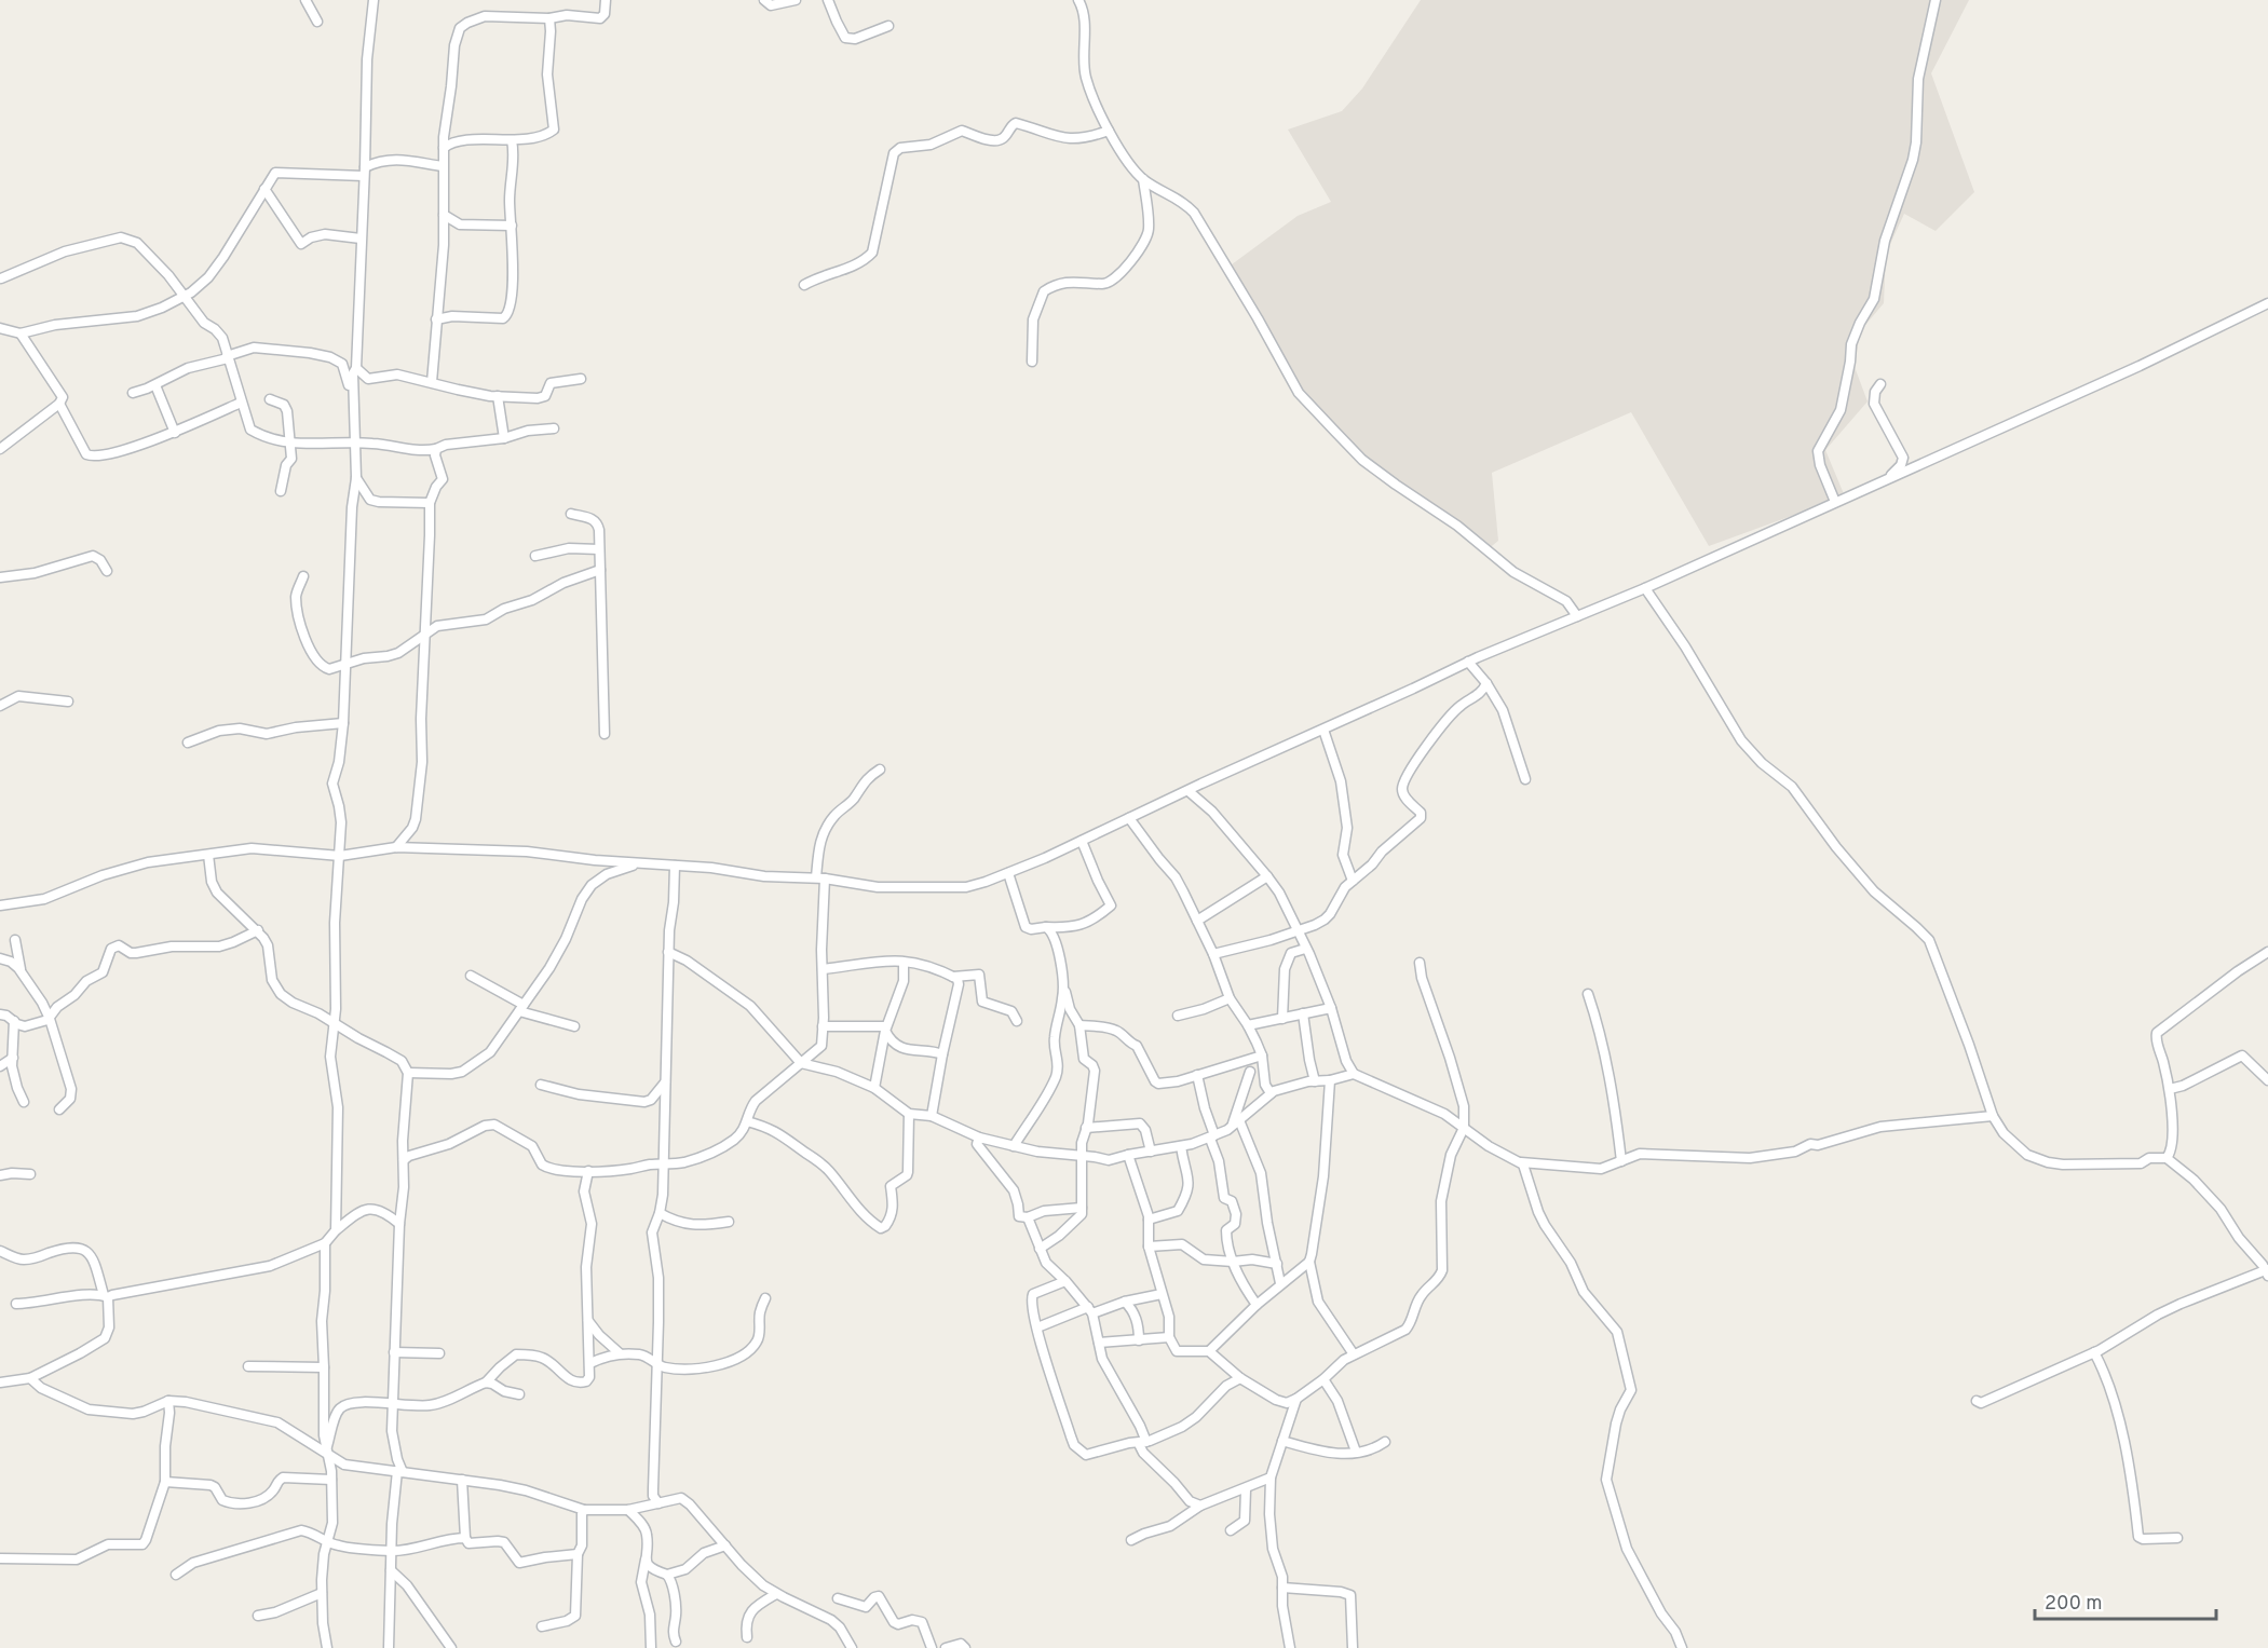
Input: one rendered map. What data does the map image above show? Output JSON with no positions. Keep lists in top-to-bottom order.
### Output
{
  "scale_bar": "200 m"
}
